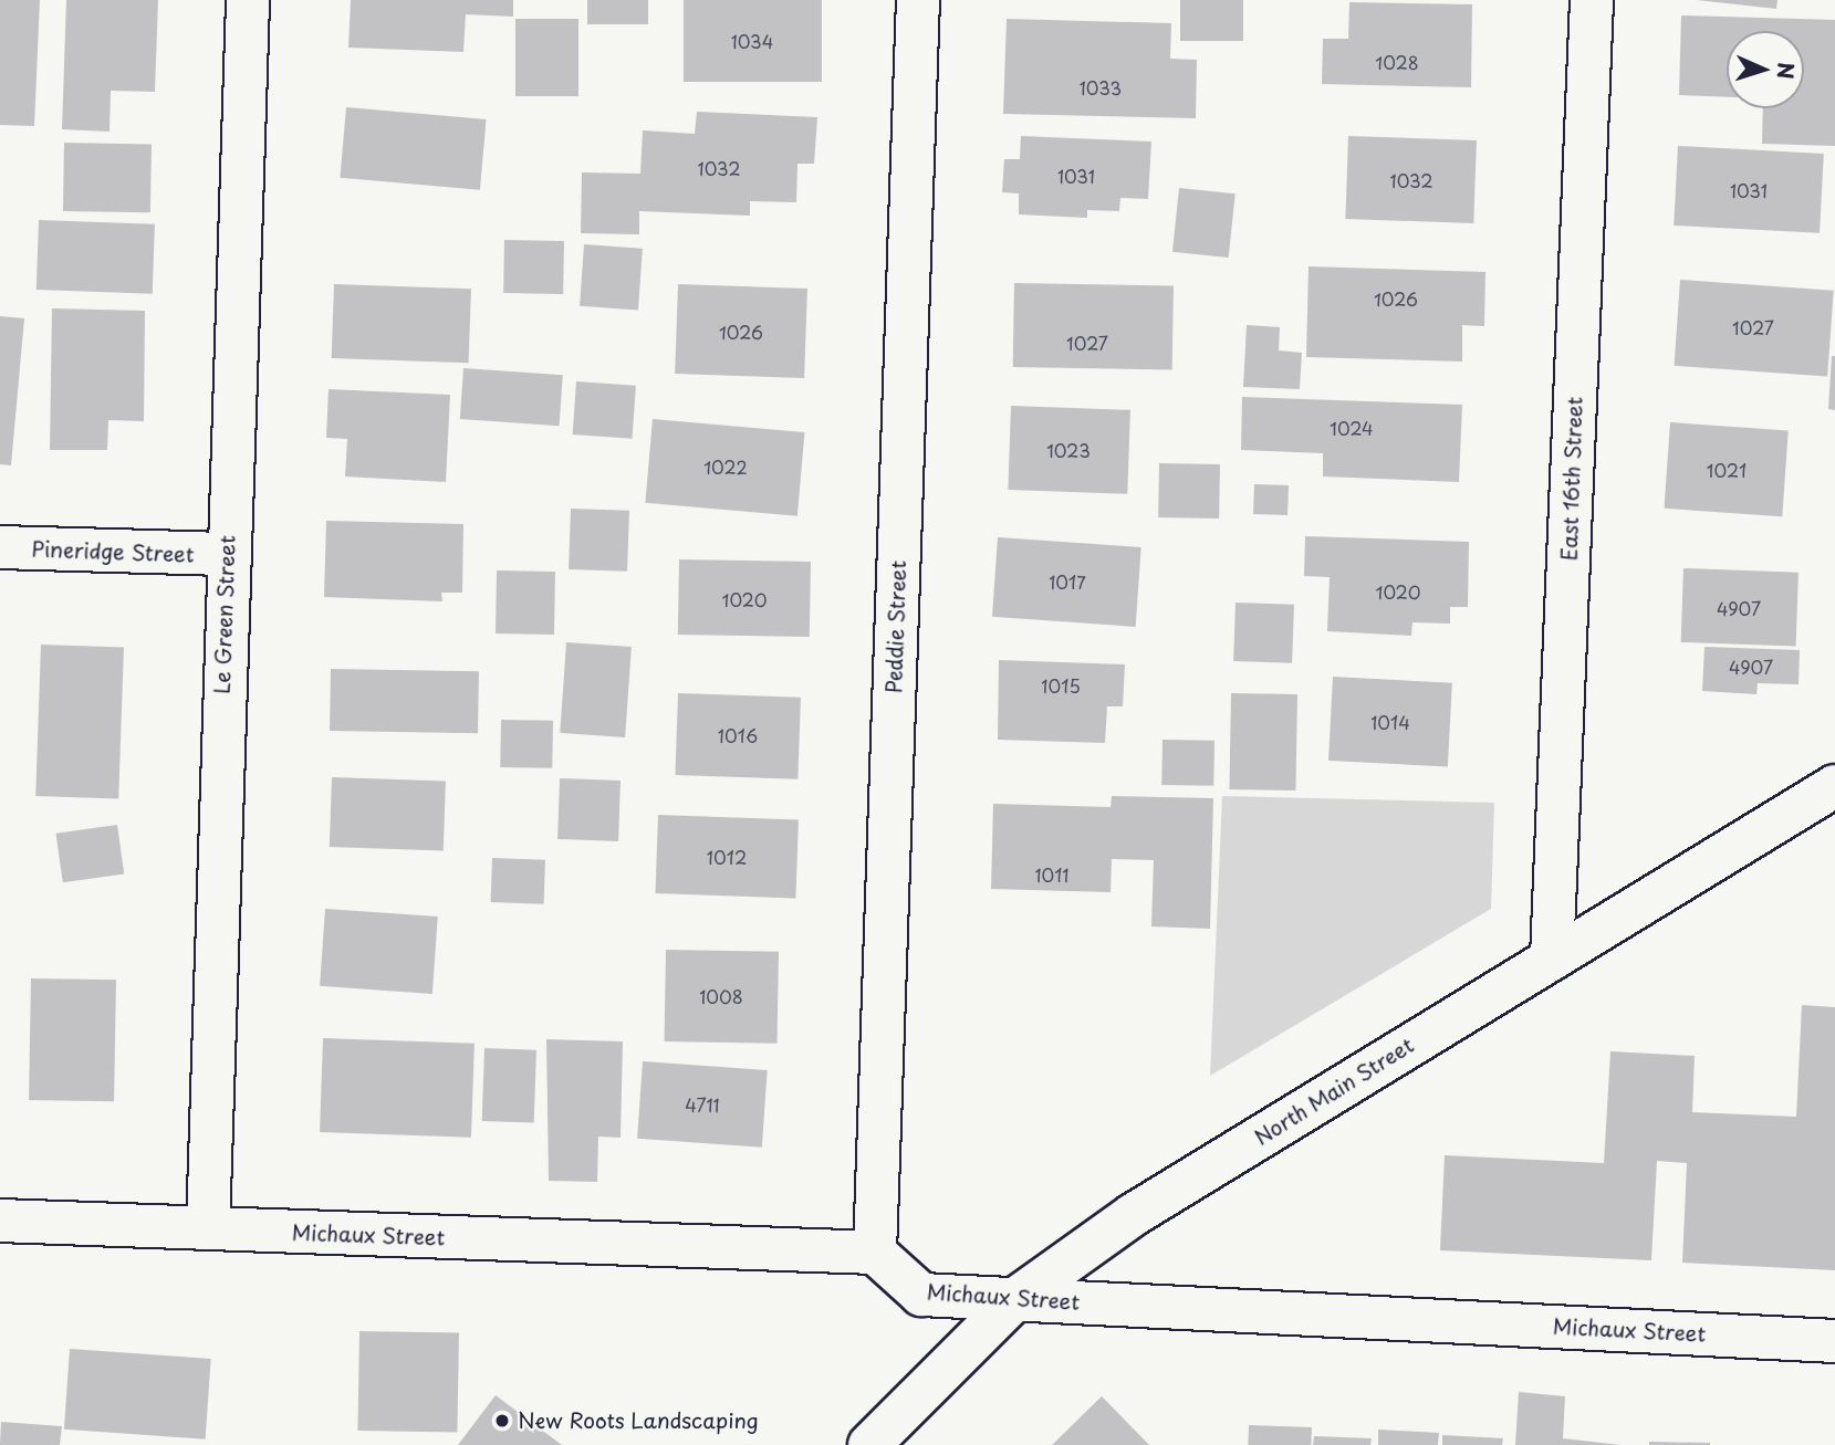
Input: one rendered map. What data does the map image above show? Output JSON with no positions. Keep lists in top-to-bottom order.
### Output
{
  "streets": {
    "street": [
      "East 16th Street",
      "Pineridge Street",
      "Le Green Street",
      "Peddie Street",
      "North Main Street",
      "Michaux Street"
    ]
  },
  "crossings": [
    ["East 16th Street", "North Main Street"],
    ["Pineridge Street", "Le Green Street"],
    ["Le Green Street", "Michaux Street"],
    ["Peddie Street", "Michaux Street"],
    ["North Main Street", "Michaux Street"]
  ],
  "places": ["New Roots Landscaping"],
  "house_numbers": [
    "1034",
    "1028",
    "1033",
    "1032",
    "1031",
    "1032",
    "1031",
    "1026",
    "1027",
    "1026",
    "1027",
    "1024",
    "1023",
    "1022",
    "1021",
    "1017",
    "1020",
    "1020",
    "4907",
    "4907",
    "1015",
    "1014",
    "1016",
    "1012",
    "1011",
    "1008",
    "4711"
  ],
  "north": "right"
}
